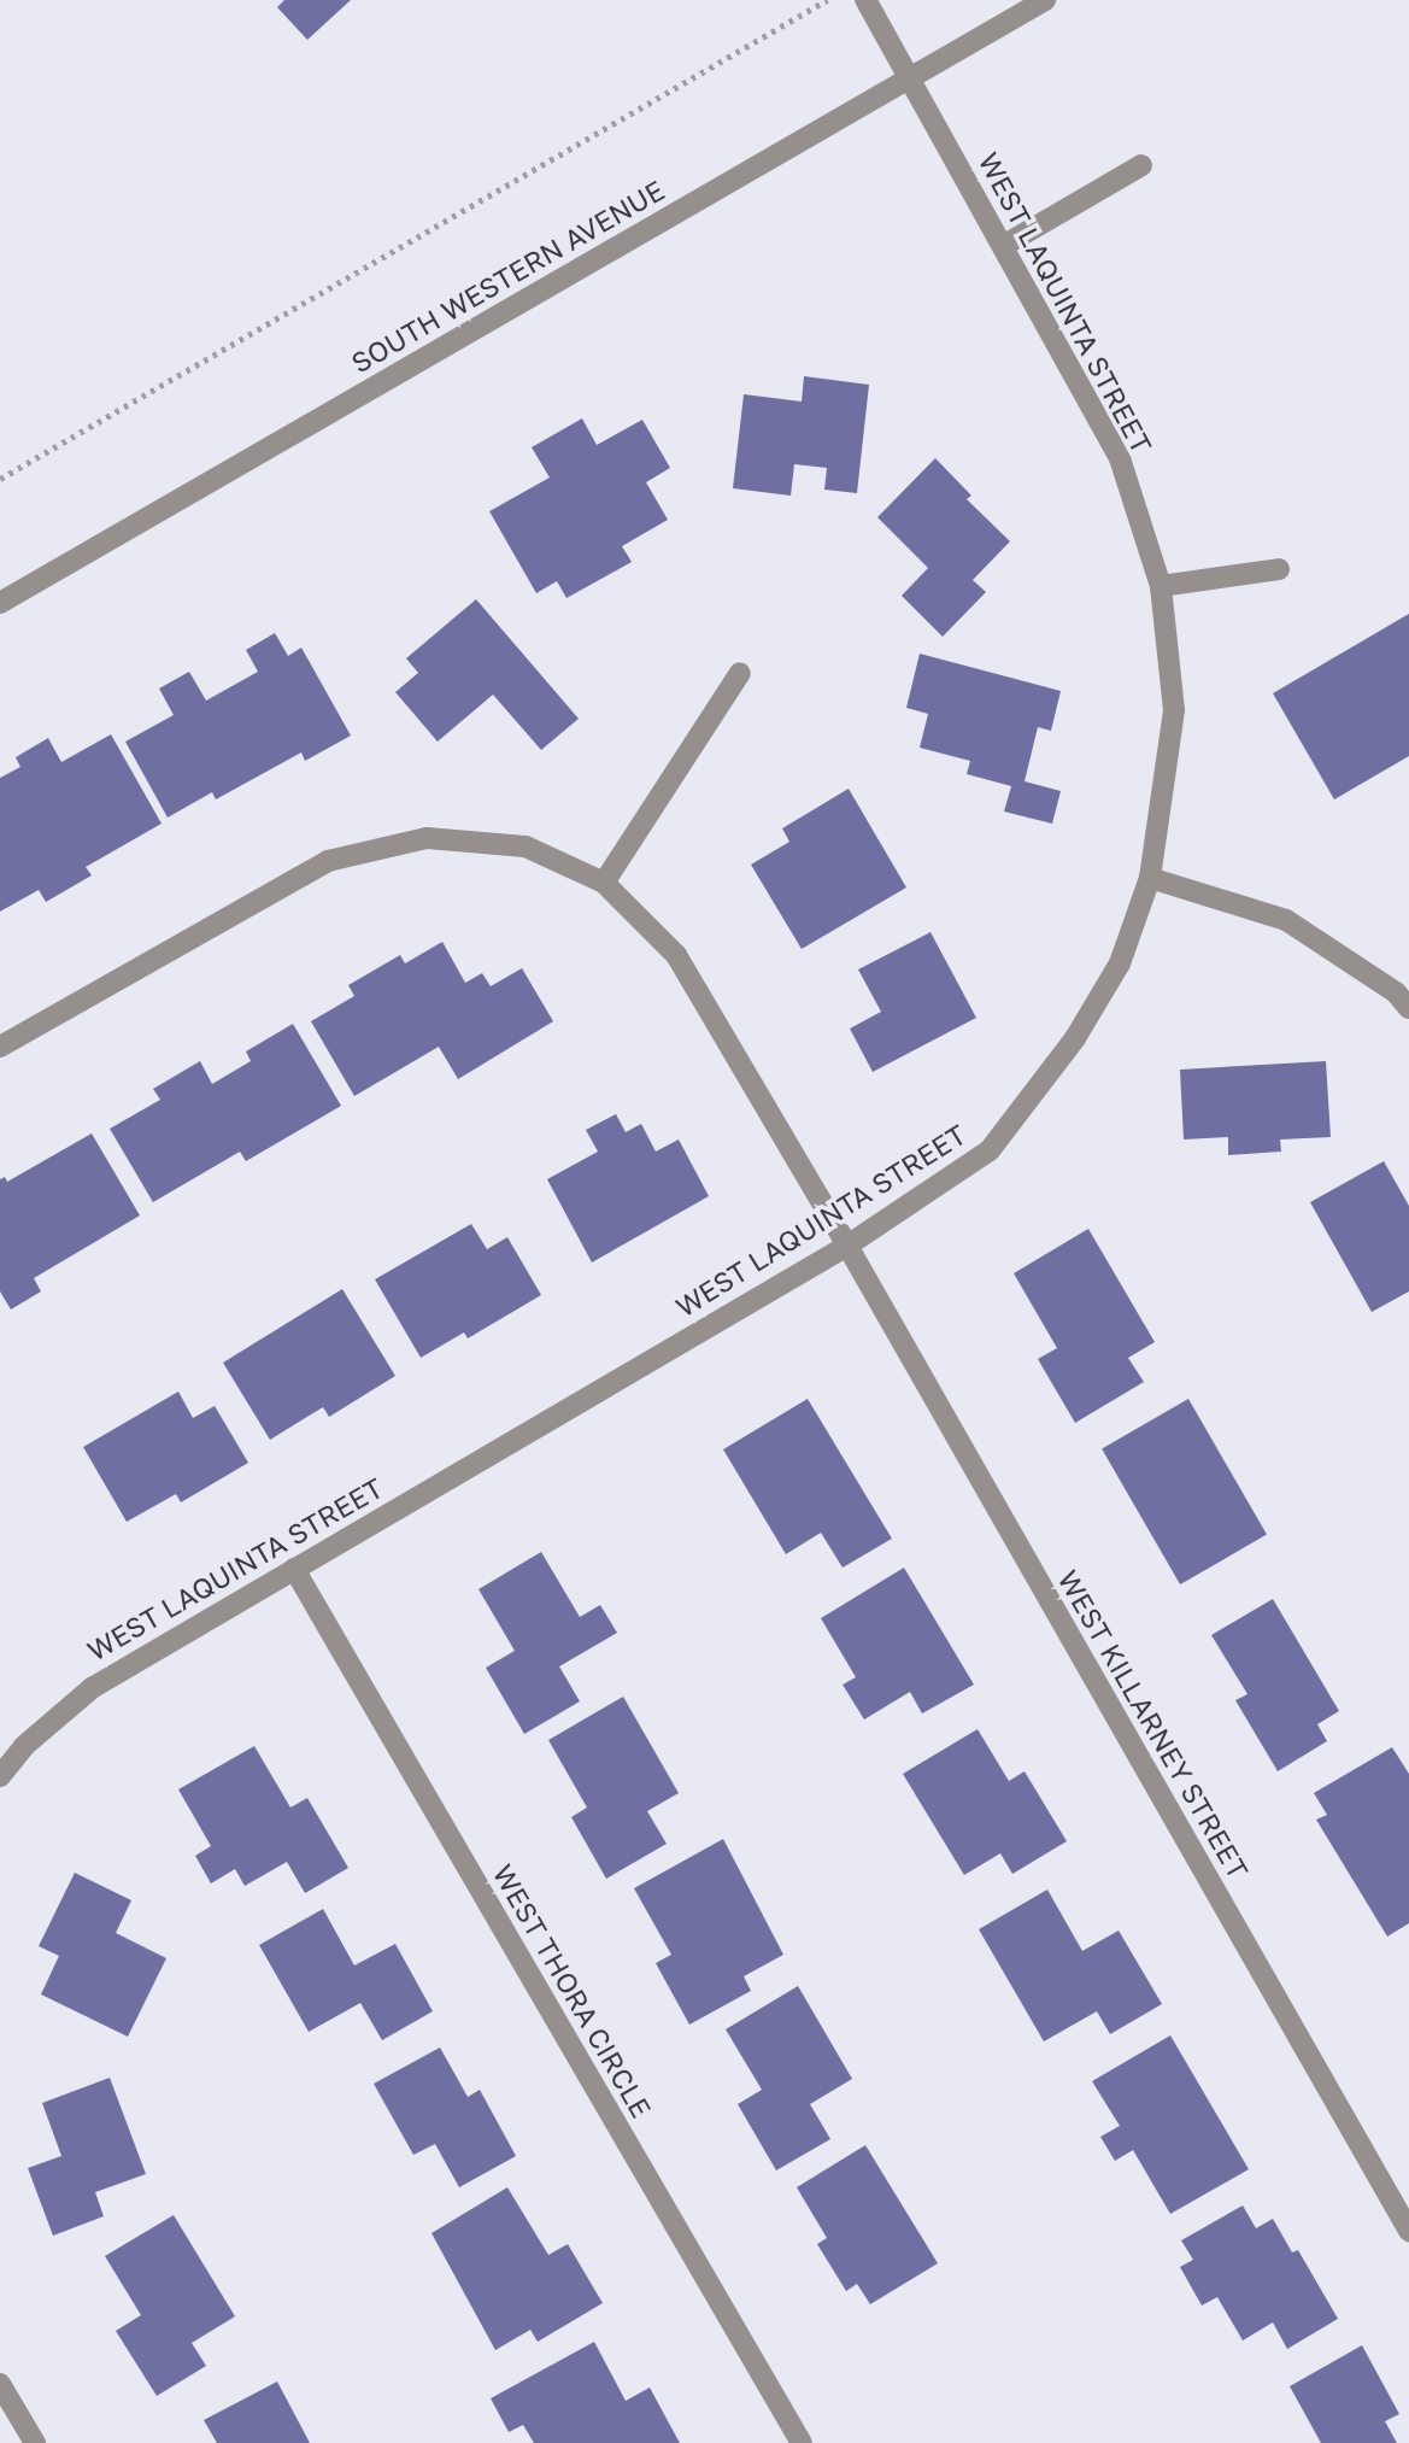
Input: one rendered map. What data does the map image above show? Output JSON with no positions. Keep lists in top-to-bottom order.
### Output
{
  "streets": {
    "street": [
      "SOUTH WESTERN AVENUE",
      "WEST LAQUINTA STREET",
      "WEST KILLARNEY STREET",
      "WEST THORA CIRCLE"
    ]
  },
  "crossings": [
    ["SOUTH WESTERN AVENUE", "WEST LAQUINTA STREET"],
    ["WEST LAQUINTA STREET", "WEST KILLARNEY STREET"],
    ["WEST LAQUINTA STREET", "WEST THORA CIRCLE"]
  ]
}
